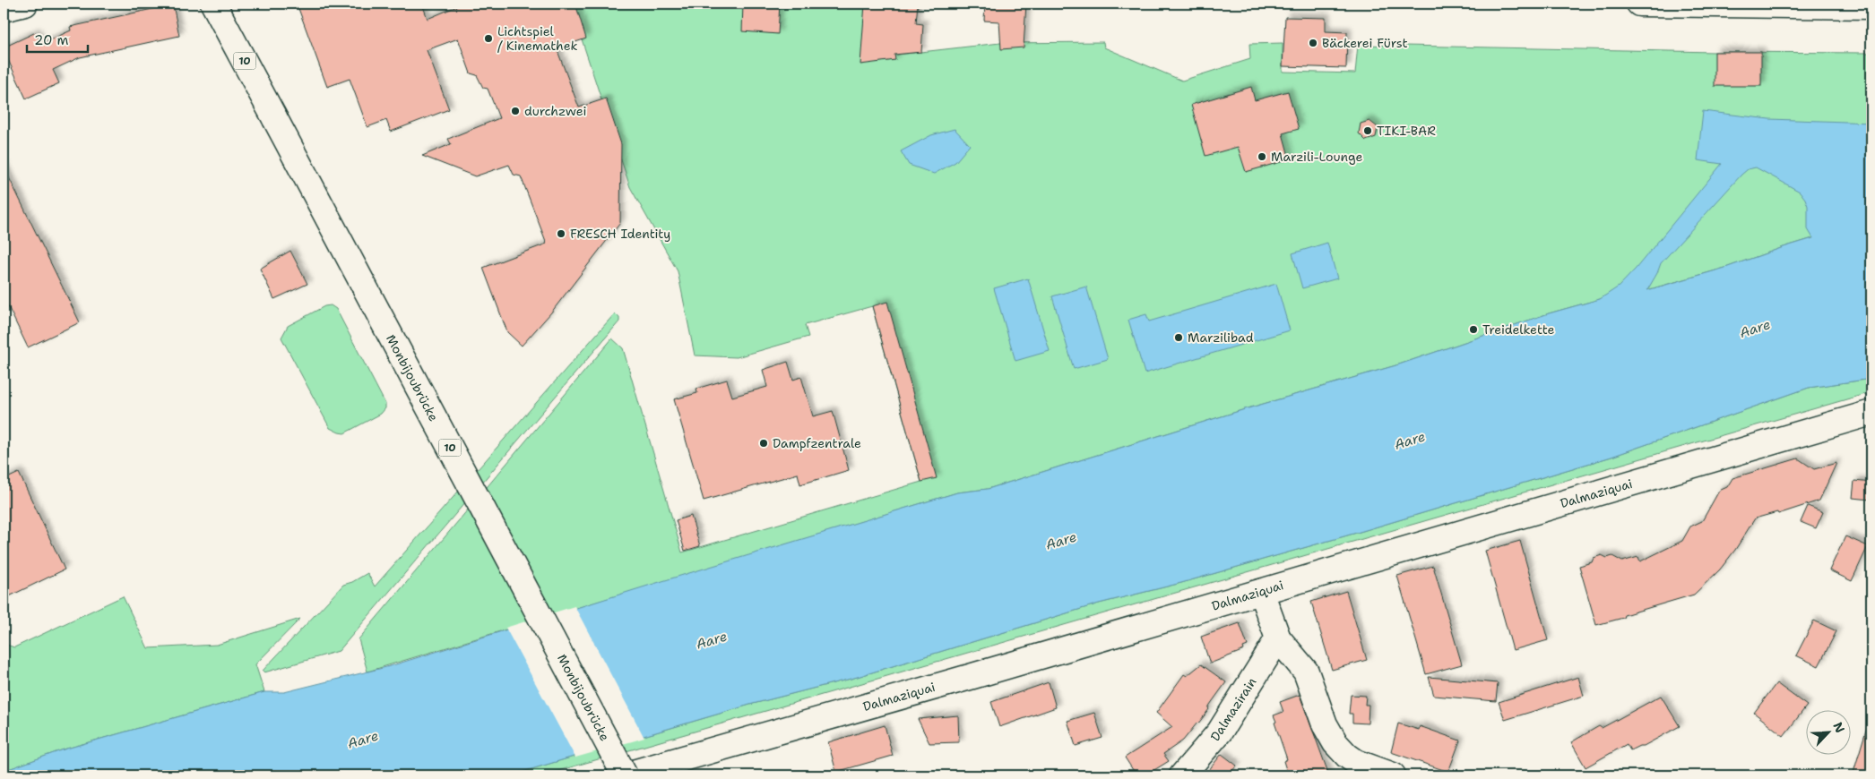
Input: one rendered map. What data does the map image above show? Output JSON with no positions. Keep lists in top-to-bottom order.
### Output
{
  "streets": {
    "street": [
      "10",
      "Monbijoubrücke",
      "Dalmaziquai",
      "Dalmazirain"
    ]
  },
  "crossings": [
    ["Monbijoubrücke", "Dalmaziquai"]
  ],
  "water": ["Aare"],
  "places": [
    "Lichtspiel / Kinemathek",
    "Bäckerei Fürst",
    "durchzwei",
    "TIKI-BAR",
    "Marzili-Lounge",
    "FRESCH Identity",
    "Treidelkette",
    "Marzilibad",
    "Dampfzentrale"
  ],
  "scale_bar": "20 m",
  "north": "top right"
}
